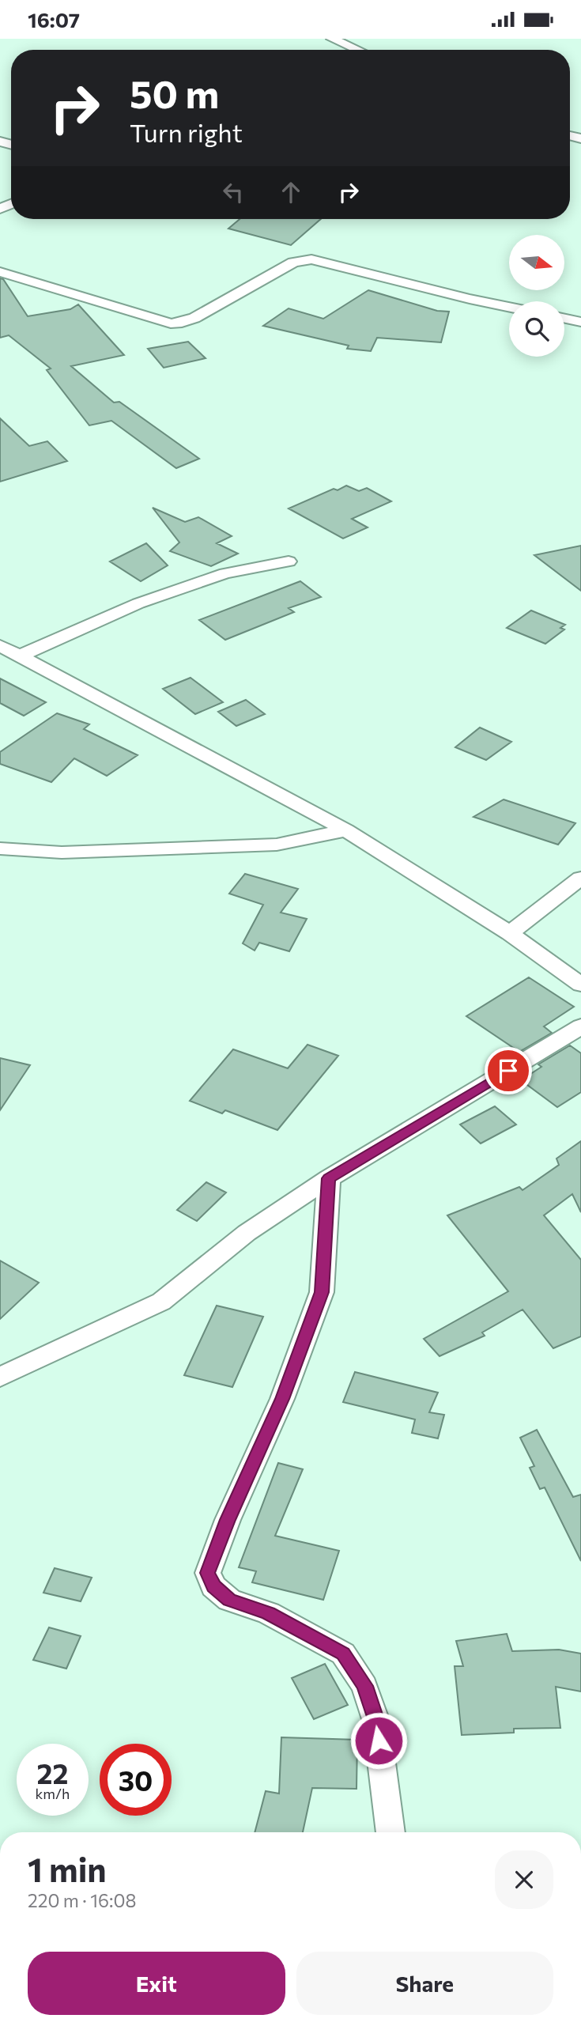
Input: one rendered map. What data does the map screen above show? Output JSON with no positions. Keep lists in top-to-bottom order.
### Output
{
  "north": "right",
  "page": {
    "status": "16:07",
    "turn": ["50 m", "Turn right"],
    "speed": "22 km/h",
    "limit": "30",
    "heading": ["1 min", "220 m · 16:08"],
    "buttons": ["Exit", "Share"]
  }
}
